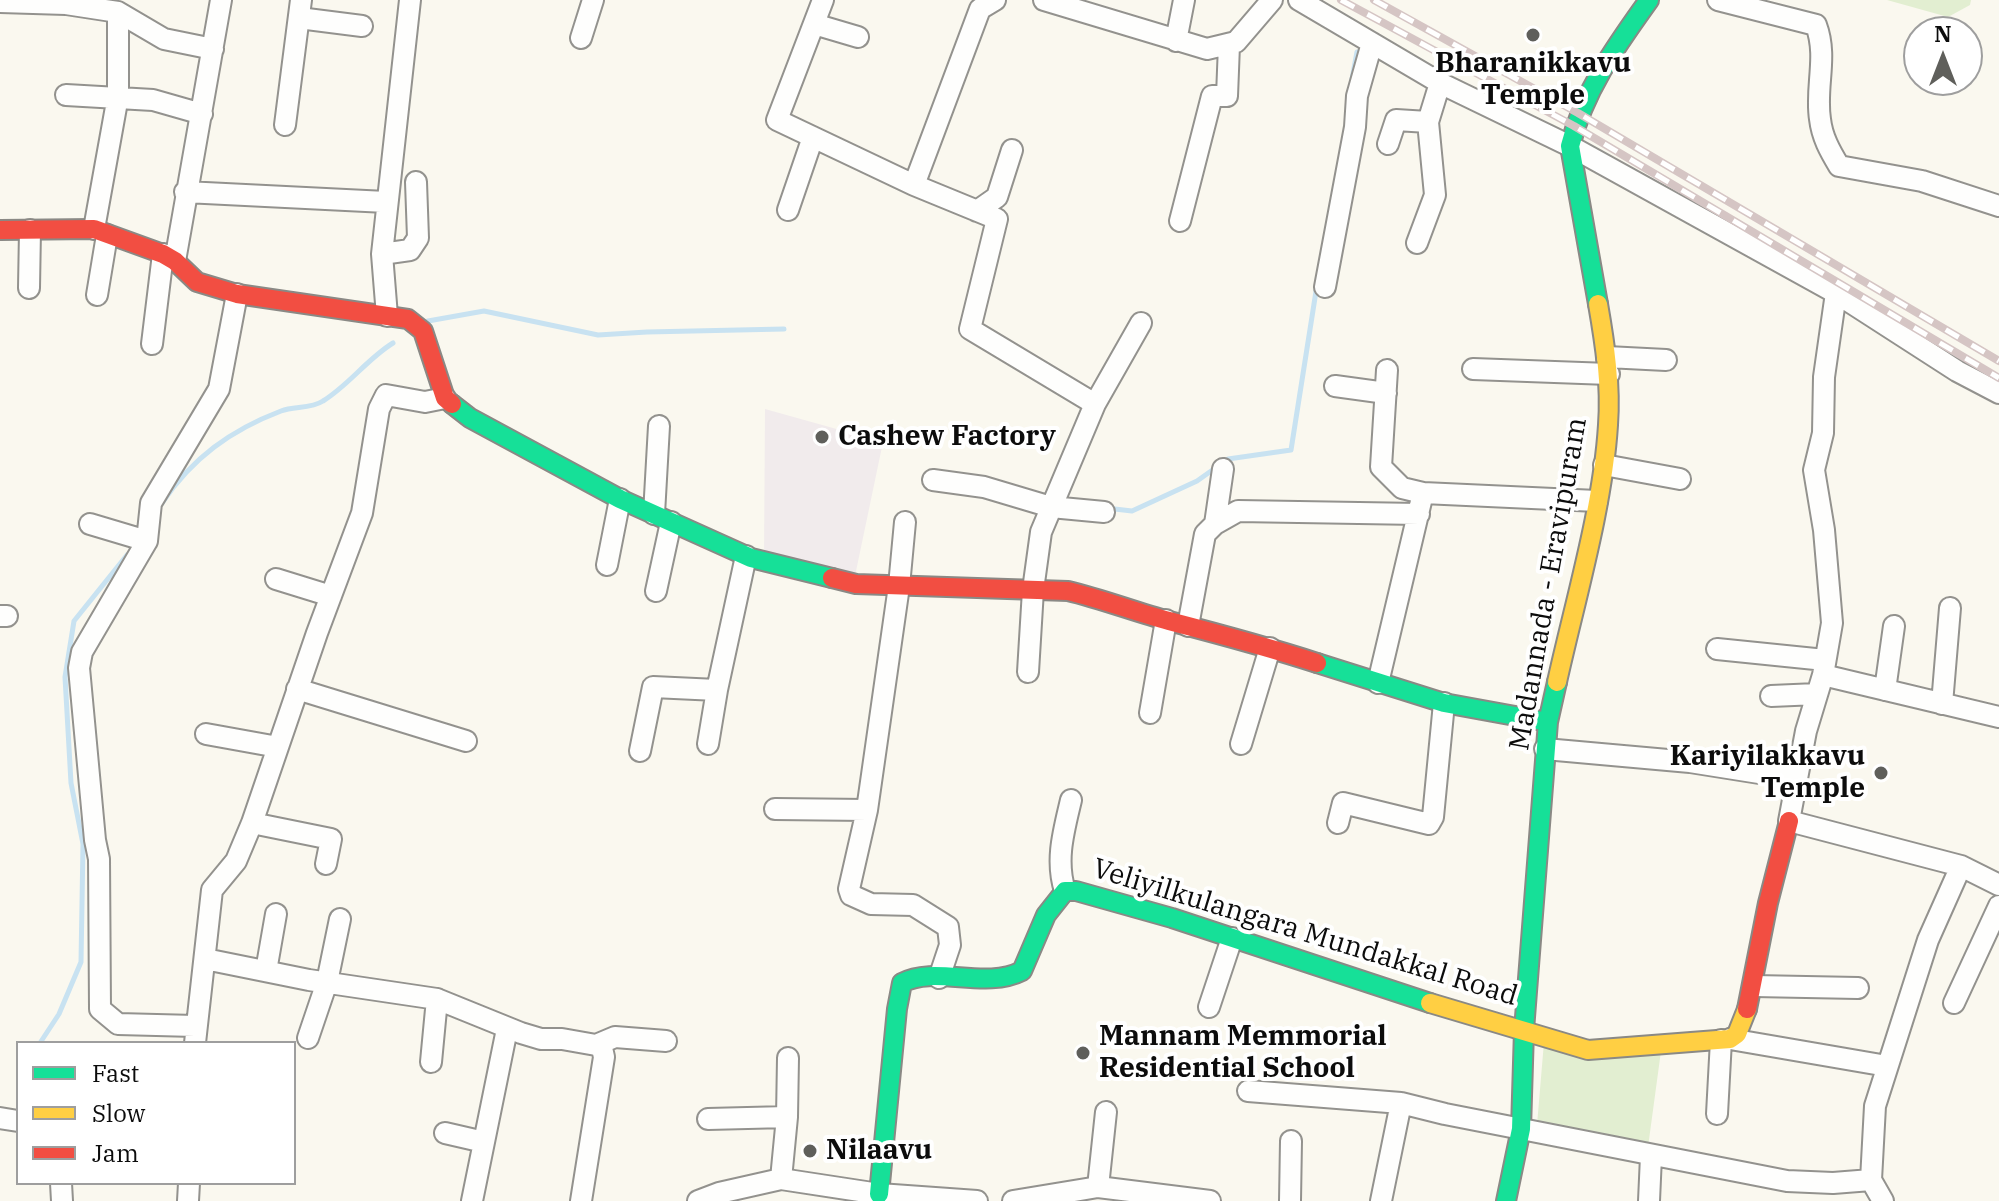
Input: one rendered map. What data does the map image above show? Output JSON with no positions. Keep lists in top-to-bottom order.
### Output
{
  "streets": {
    "street": ["Madannada - Eravipuram", "Veliyilkulangara Mundakkal Road"]
  },
  "crossings": [
    ["Madannada - Eravipuram", "Veliyilkulangara Mundakkal Road"]
  ],
  "places": [
    "Bharanikkavu Temple",
    "Cashew Factory",
    "Kariyilakkavu Temple",
    "Mannam Memmorial Residential School",
    "Nilaavu"
  ],
  "legend": ["Fast", "Slow", "Jam"],
  "north": "top"
}
